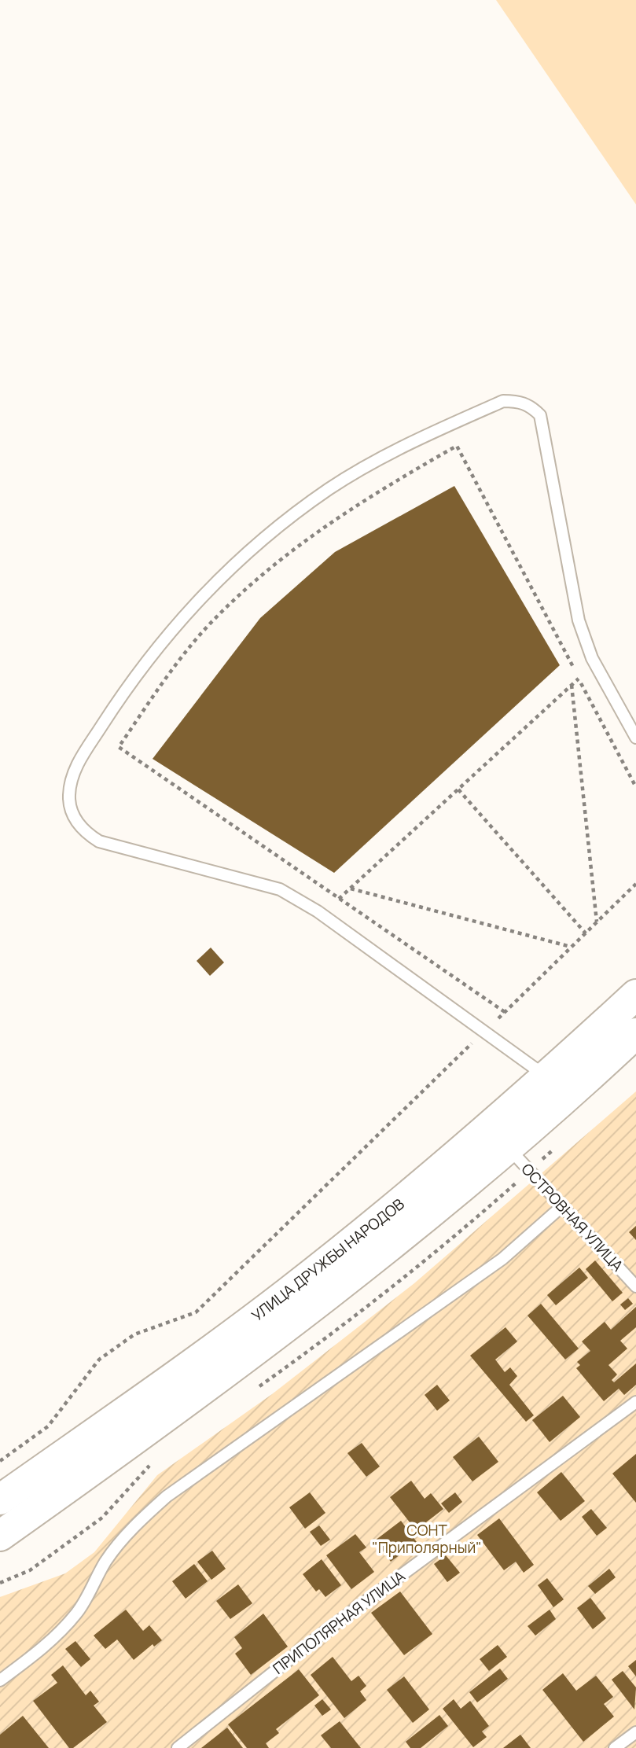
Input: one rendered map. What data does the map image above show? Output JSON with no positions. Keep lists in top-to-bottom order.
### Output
{
  "streets": {
    "main road": ["УЛИЦА ДРУЖБЫ НАРОДОВ"],
    "lane": ["ОСТРОВНАЯ УЛИЦА", "ПРИПОЛЯРНАЯ УЛИЦА"]
  },
  "crossings": [
    ["ОСТРОВНАЯ УЛИЦА", "УЛИЦА ДРУЖБЫ НАРОДОВ"]
  ],
  "parks": ["СОНТ \"Приполярный\""]
}
